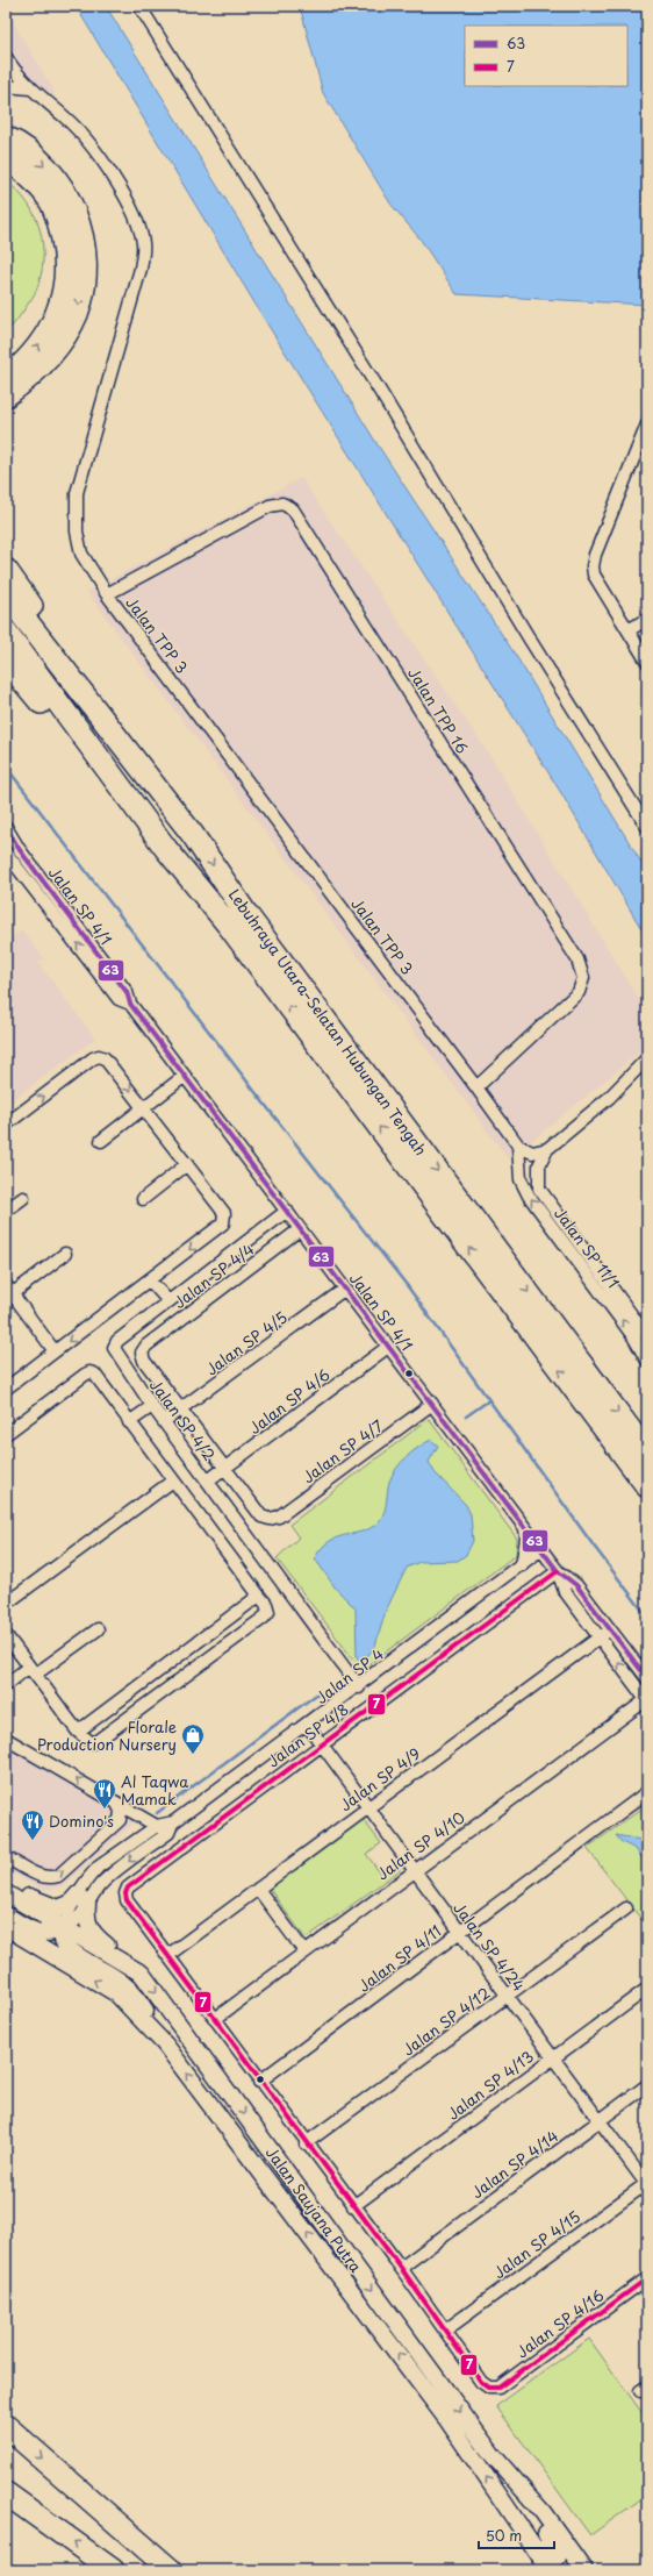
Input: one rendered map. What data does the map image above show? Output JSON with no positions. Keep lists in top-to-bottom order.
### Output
{
  "streets": {
    "highway": ["Lebuhraya Utara–Selatan Hubungan Tengah"],
    "main road": ["Jalan Saujana Putra"],
    "street": [
      "Jalan TPP 3",
      "Jalan TPP 16",
      "Jalan SP 4/1",
      "Jalan SP 11/1",
      "Jalan SP 4/4",
      "Jalan SP 4/5",
      "Jalan SP 4/6",
      "Jalan SP 4/2",
      "Jalan SP 4/7",
      "Jalan SP 4",
      "Jalan SP 4/8",
      "Jalan SP 4/9",
      "Jalan SP 4/10",
      "Jalan SP 4/24",
      "Jalan SP 4/11",
      "Jalan SP 4/12",
      "Jalan SP 4/13",
      "Jalan SP 4/14",
      "Jalan SP 4/15",
      "Jalan SP 4/16"
    ]
  },
  "crossings": [
    ["Jalan TPP 3", "Jalan TPP 16"],
    ["Jalan TPP 3", "Jalan SP 11/1"],
    ["Jalan SP 4/1", "Jalan SP 4/4"],
    ["Jalan SP 4/1", "Jalan SP 4/5"],
    ["Jalan SP 4/1", "Jalan SP 4/6"],
    ["Jalan SP 4/1", "Jalan SP 4/2"],
    ["Jalan SP 4/1", "Jalan SP 4/7"],
    ["Jalan SP 4/1", "Jalan SP 4"],
    ["Jalan SP 4/1", "Jalan SP 4/8"],
    ["Jalan SP 4/1", "Jalan SP 4/9"],
    ["Jalan SP 4/1", "Jalan SP 4/10"],
    ["Jalan SP 4/4", "Jalan SP 4/5"],
    ["Jalan SP 4/5", "Jalan SP 4/2"],
    ["Jalan SP 4/6", "Jalan SP 4/2"],
    ["Jalan SP 4/6", "Jalan SP 4/7"],
    ["Jalan SP 4/2", "Jalan SP 4"],
    ["Jalan SP 4", "Jalan SP 4/24"],
    ["Jalan SP 4", "Jalan Saujana Putra"],
    ["Jalan SP 4/8", "Jalan SP 4/9"],
    ["Jalan SP 4/8", "Jalan SP 4/24"],
    ["Jalan SP 4/9", "Jalan SP 4/24"],
    ["Jalan SP 4/10", "Jalan SP 4/24"],
    ["Jalan SP 4/24", "Jalan SP 4/11"],
    ["Jalan SP 4/24", "Jalan SP 4/12"],
    ["Jalan SP 4/24", "Jalan SP 4/13"],
    ["Jalan SP 4/24", "Jalan SP 4/14"],
    ["Jalan SP 4/24", "Jalan SP 4/15"],
    ["Jalan SP 4/15", "Jalan SP 4/16"]
  ],
  "places": {
    "shop": ["Florale Production Nursery"],
    "restaurant": ["Al Taqwa Mamak", "Domino's"]
  },
  "lines": ["transit line 63", "transit line 7"],
  "legend": ["63", "7"],
  "scale_bar": "50 m"
}
